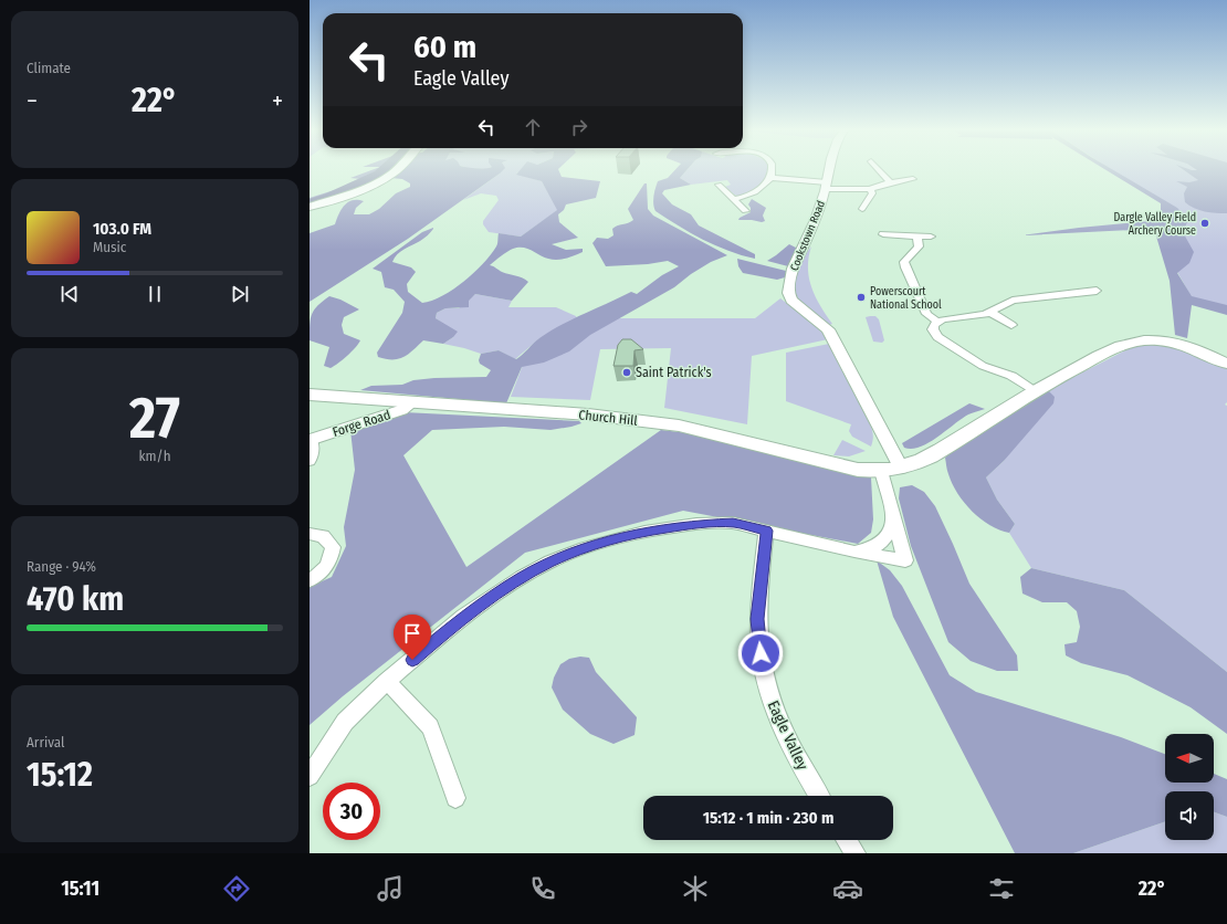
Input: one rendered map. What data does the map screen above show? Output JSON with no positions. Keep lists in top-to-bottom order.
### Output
{
  "streets": {
    "main road": ["Church Hill"],
    "street": ["Cookstown Road", "Forge Road", "Eagle Valley"]
  },
  "crossings": [
    ["Cookstown Road", "Church Hill"],
    ["Church Hill", "Forge Road"]
  ],
  "places": ["Dargle Valley Field Archery Course", "Powerscourt National School", "Saint Patrick's"],
  "north": "left",
  "page": {
    "tile": [
      "Climate",
      ["27", "km/h"],
      ["Range · 94%", "470 km"],
      ["Arrival", "15:12"]
    ],
    "turn": ["60 m", "Eagle Valley"],
    "heat": ["−", "22°", "+"],
    "song": ["103.0 FM", "Music"],
    "limit": "30",
    "trip": "15:12 · 1 min · 230 m",
    "tabs": ["15:11", "22°"]
  }
}
